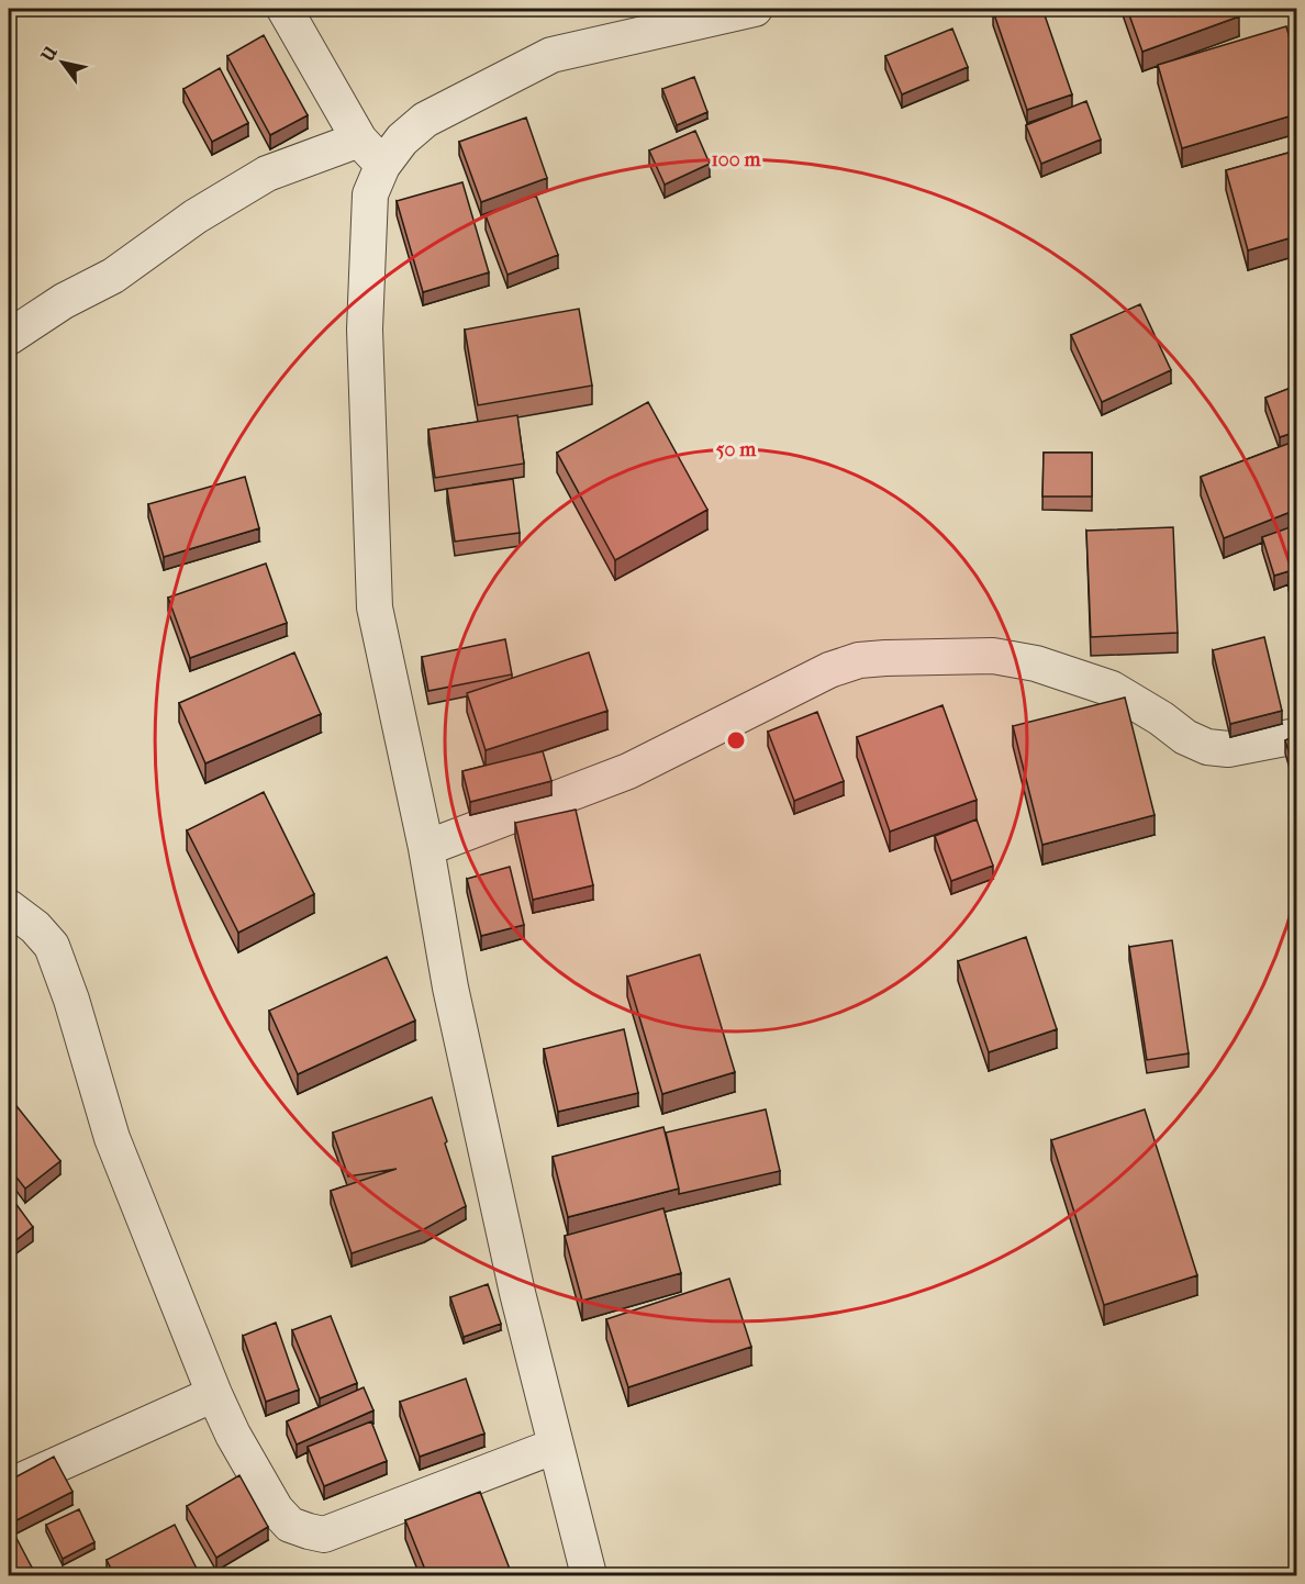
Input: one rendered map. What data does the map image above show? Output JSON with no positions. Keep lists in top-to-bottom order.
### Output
{
  "north": "top left",
  "rings": ["100 m", "50 m"]
}
